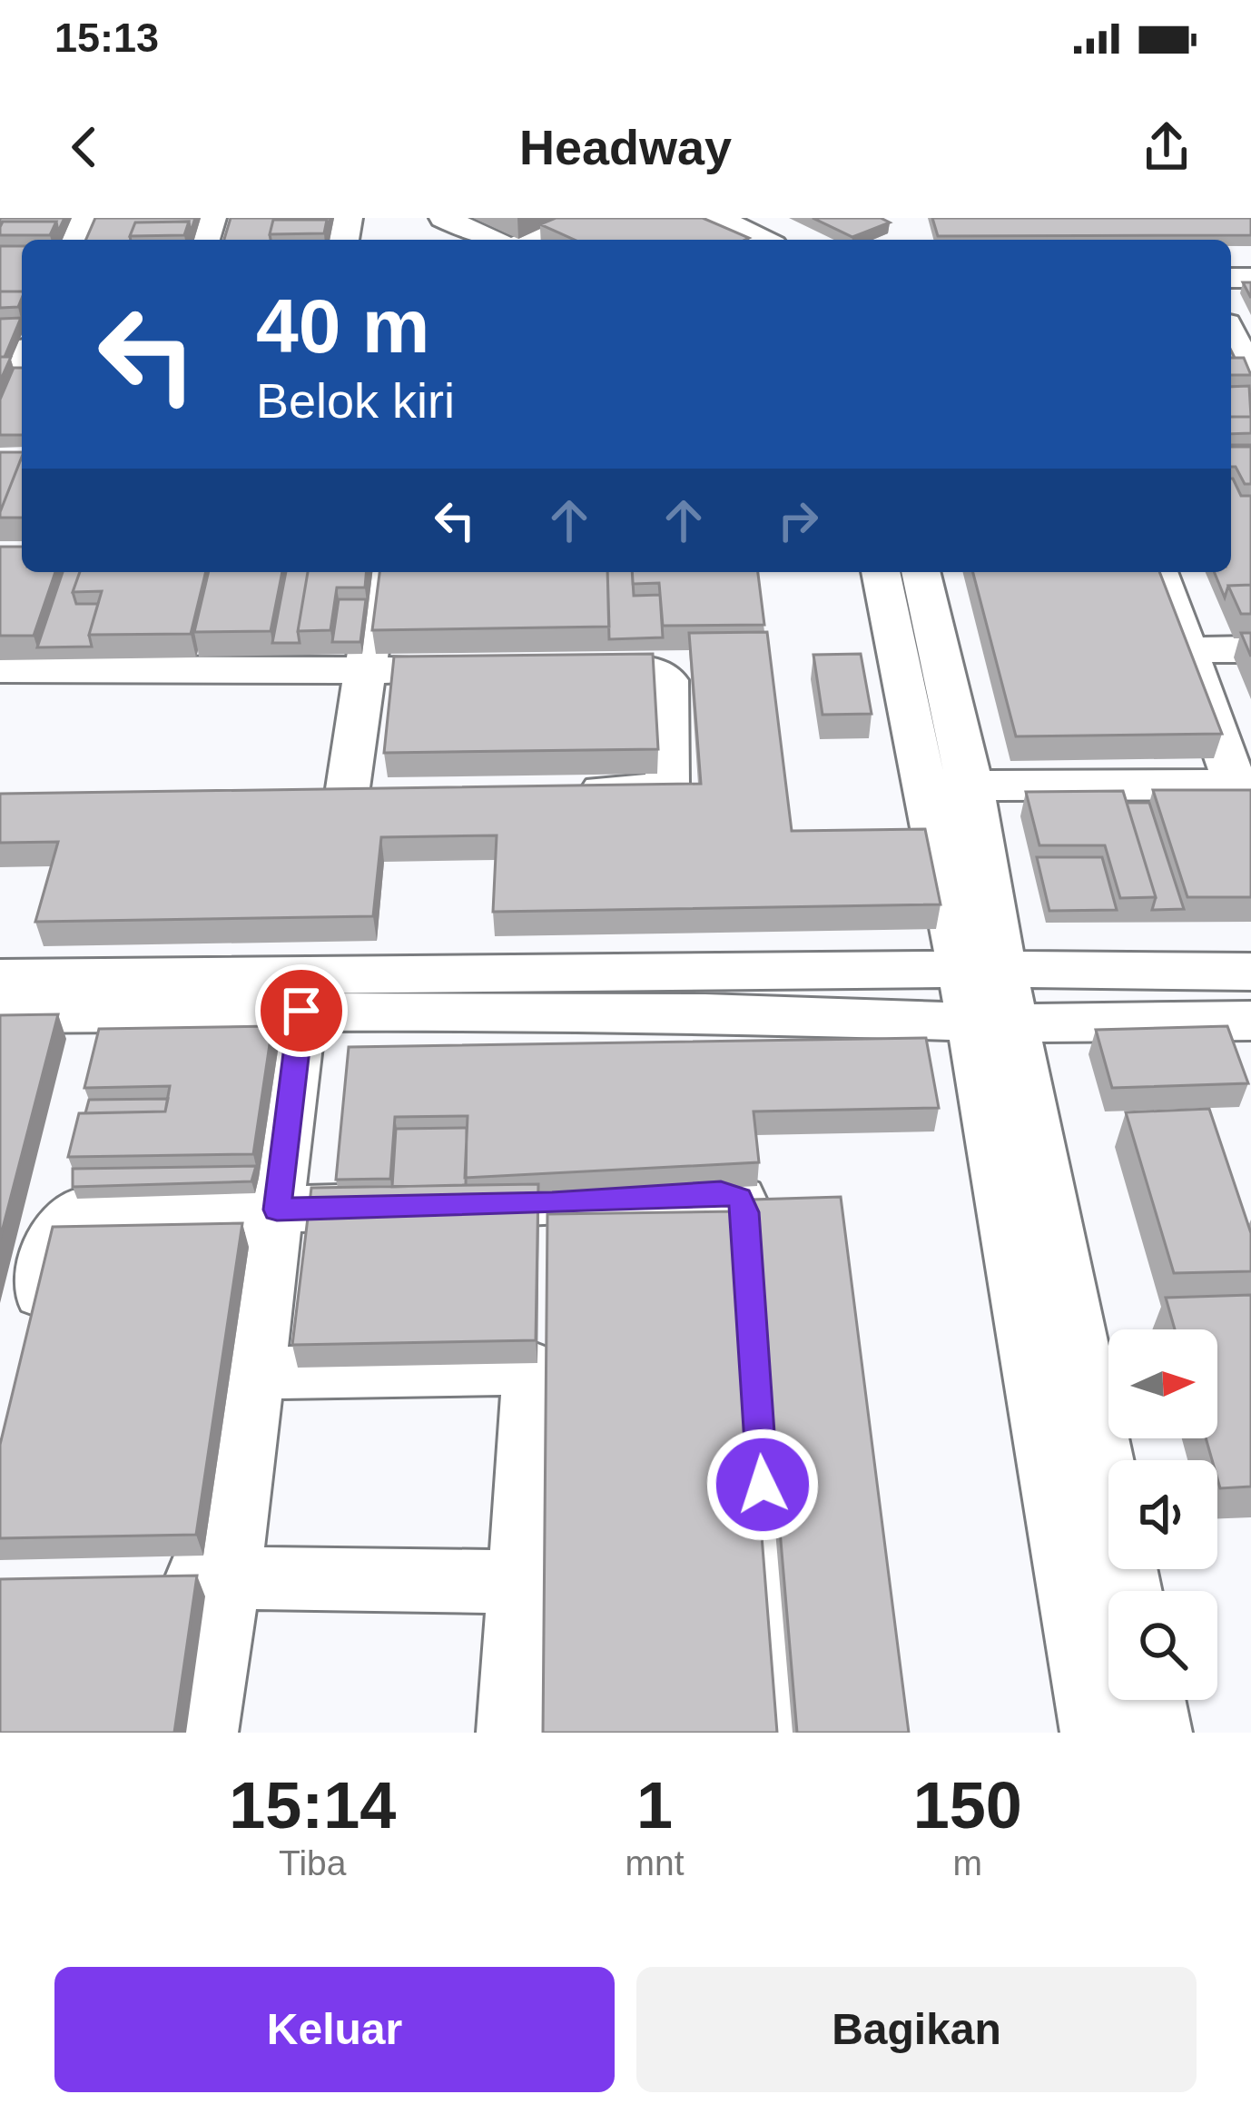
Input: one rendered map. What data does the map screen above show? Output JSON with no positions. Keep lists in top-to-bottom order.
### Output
{
  "north": "right",
  "page": {
    "status": "15:13",
    "header": "Headway",
    "turn": ["40 m", "Belok kiri"],
    "eta": [
      "15:14",
      "Tiba",
      "1",
      "mnt",
      "150",
      "m"
    ],
    "buttons": ["Keluar", "Bagikan"]
  }
}
